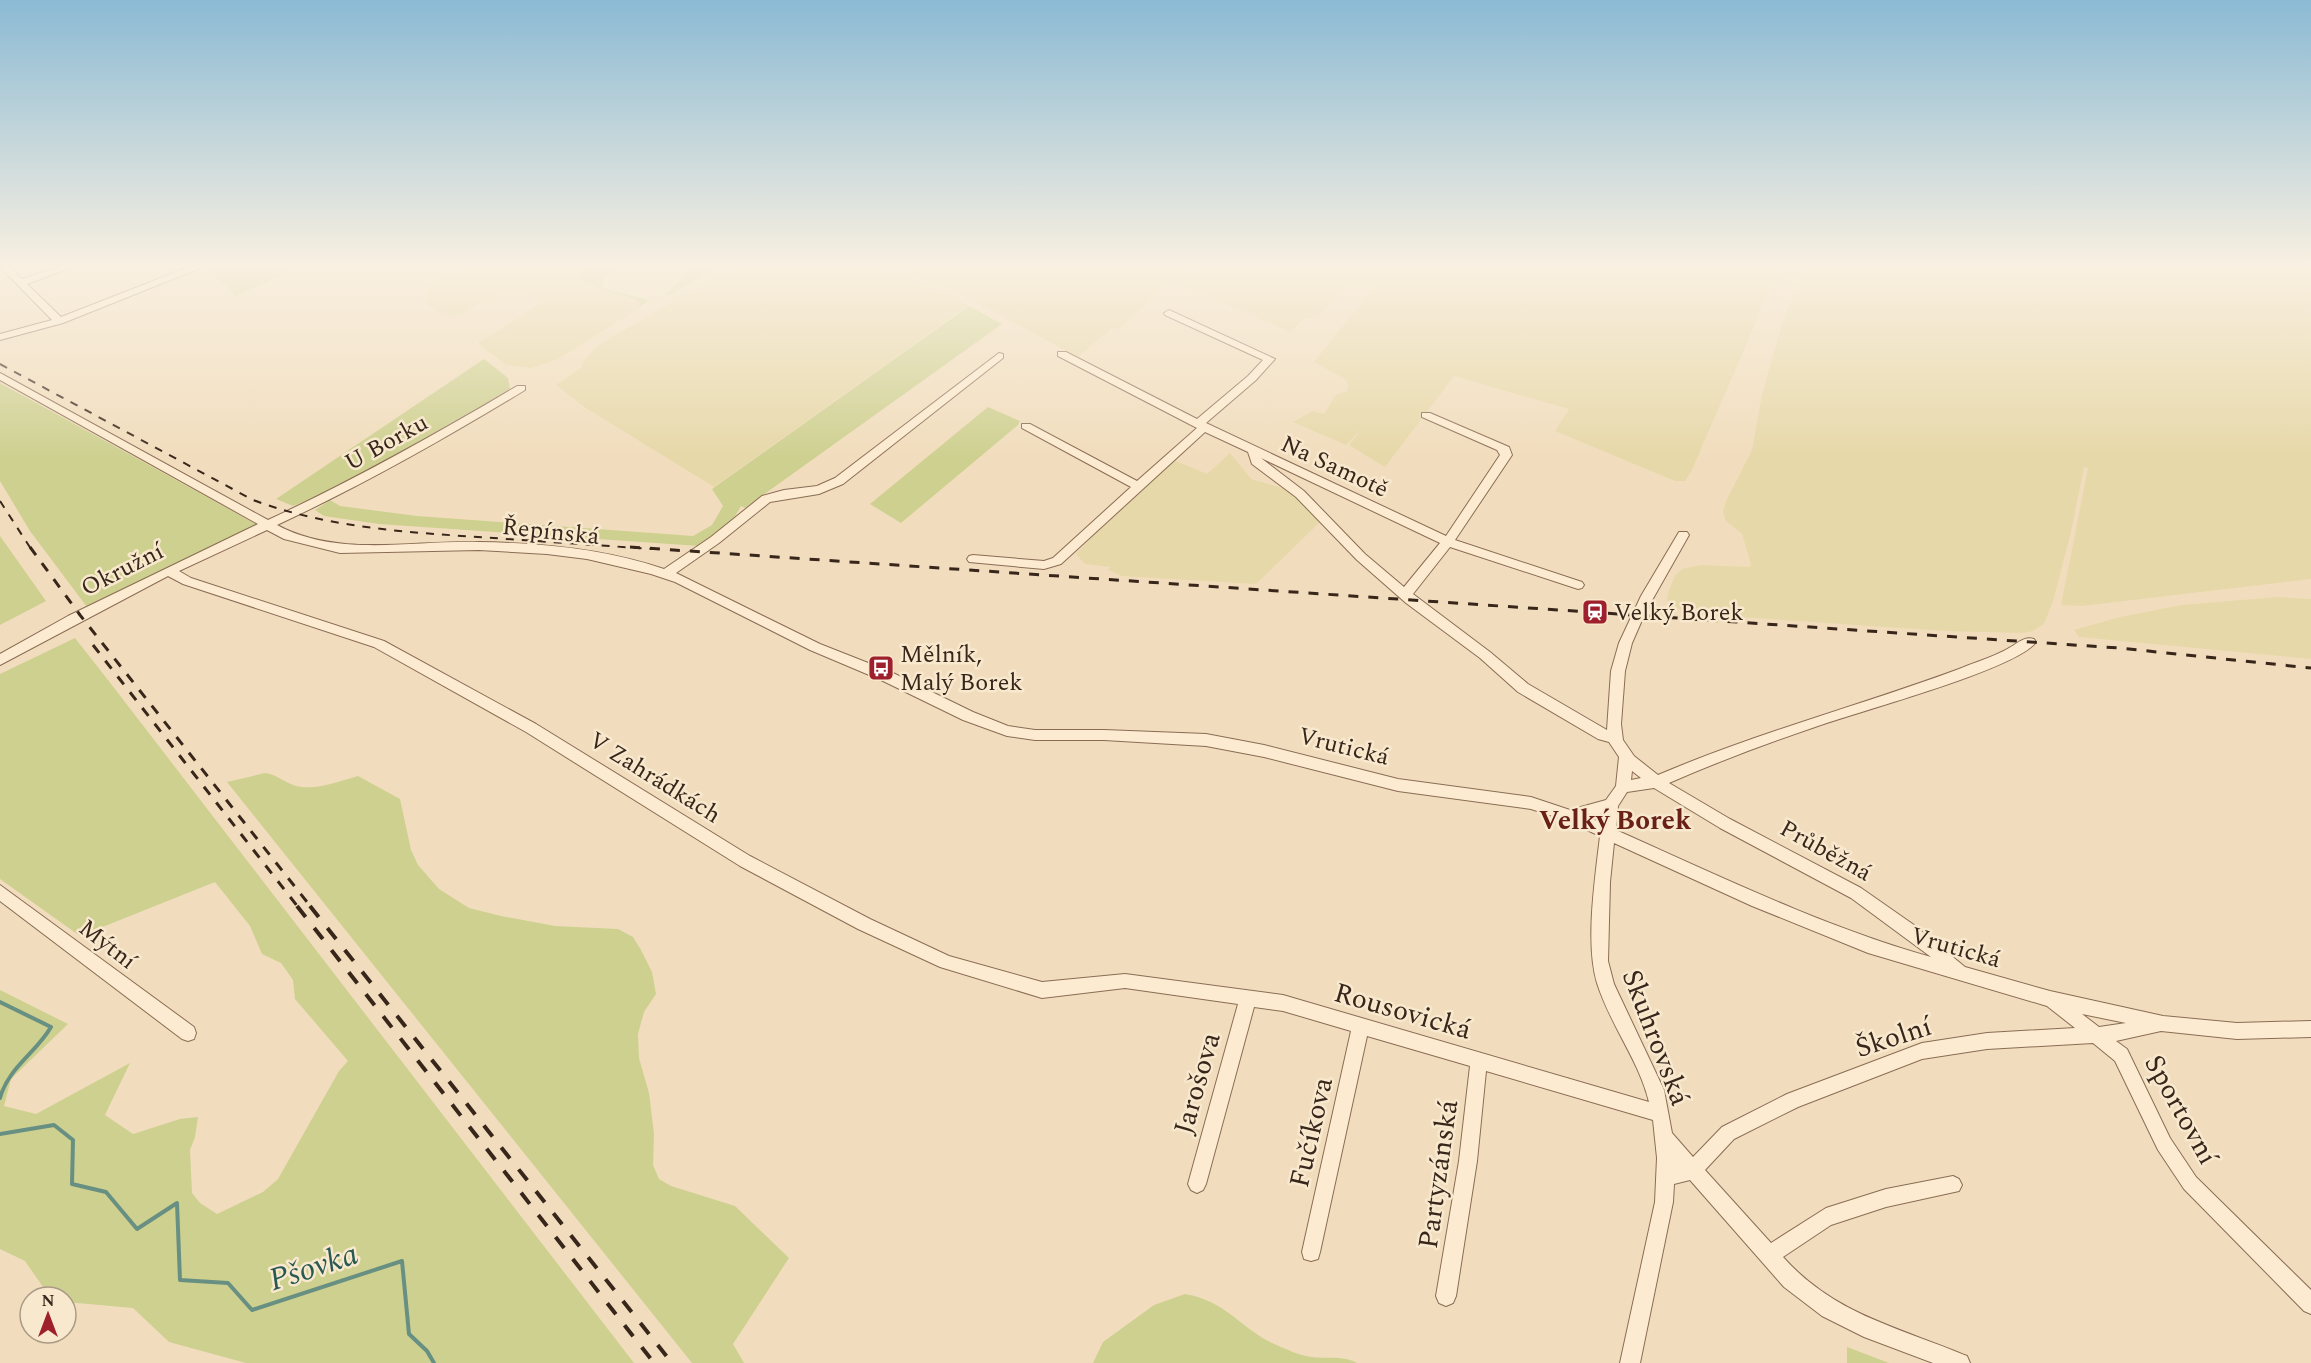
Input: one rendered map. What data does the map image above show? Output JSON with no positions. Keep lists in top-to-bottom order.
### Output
{
  "streets": {
    "street": [
      "U Borku",
      "Na Samotě",
      "Řepínská",
      "Okružní",
      "Vrutická",
      "V Zahrádkách",
      "Průběžná",
      "Mýtní",
      "Rousovická",
      "Školní",
      "Skuhrovská",
      "Jarošova",
      "Sportovní",
      "Fučíkova",
      "Partyzánská"
    ]
  },
  "crossings": [
    ["U Borku", "Řepínská"],
    ["U Borku", "Okružní"],
    ["Řepínská", "Okružní"],
    ["Řepínská", "Vrutická"],
    ["Okružní", "V Zahrádkách"],
    ["Vrutická", "Průběžná"],
    ["Vrutická", "Školní"],
    ["Vrutická", "Skuhrovská"],
    ["Vrutická", "Sportovní"],
    ["V Zahrádkách", "Rousovická"],
    ["Rousovická", "Skuhrovská"],
    ["Rousovická", "Jarošova"],
    ["Rousovická", "Fučíkova"],
    ["Rousovická", "Partyzánská"],
    ["Školní", "Sportovní"]
  ],
  "districts": ["Velký Borek"],
  "water": ["Pšovka"],
  "places": {
    "station": ["Velký Borek"],
    "bus stop": ["Mělník, Malý Borek"]
  },
  "north": "top"
}
